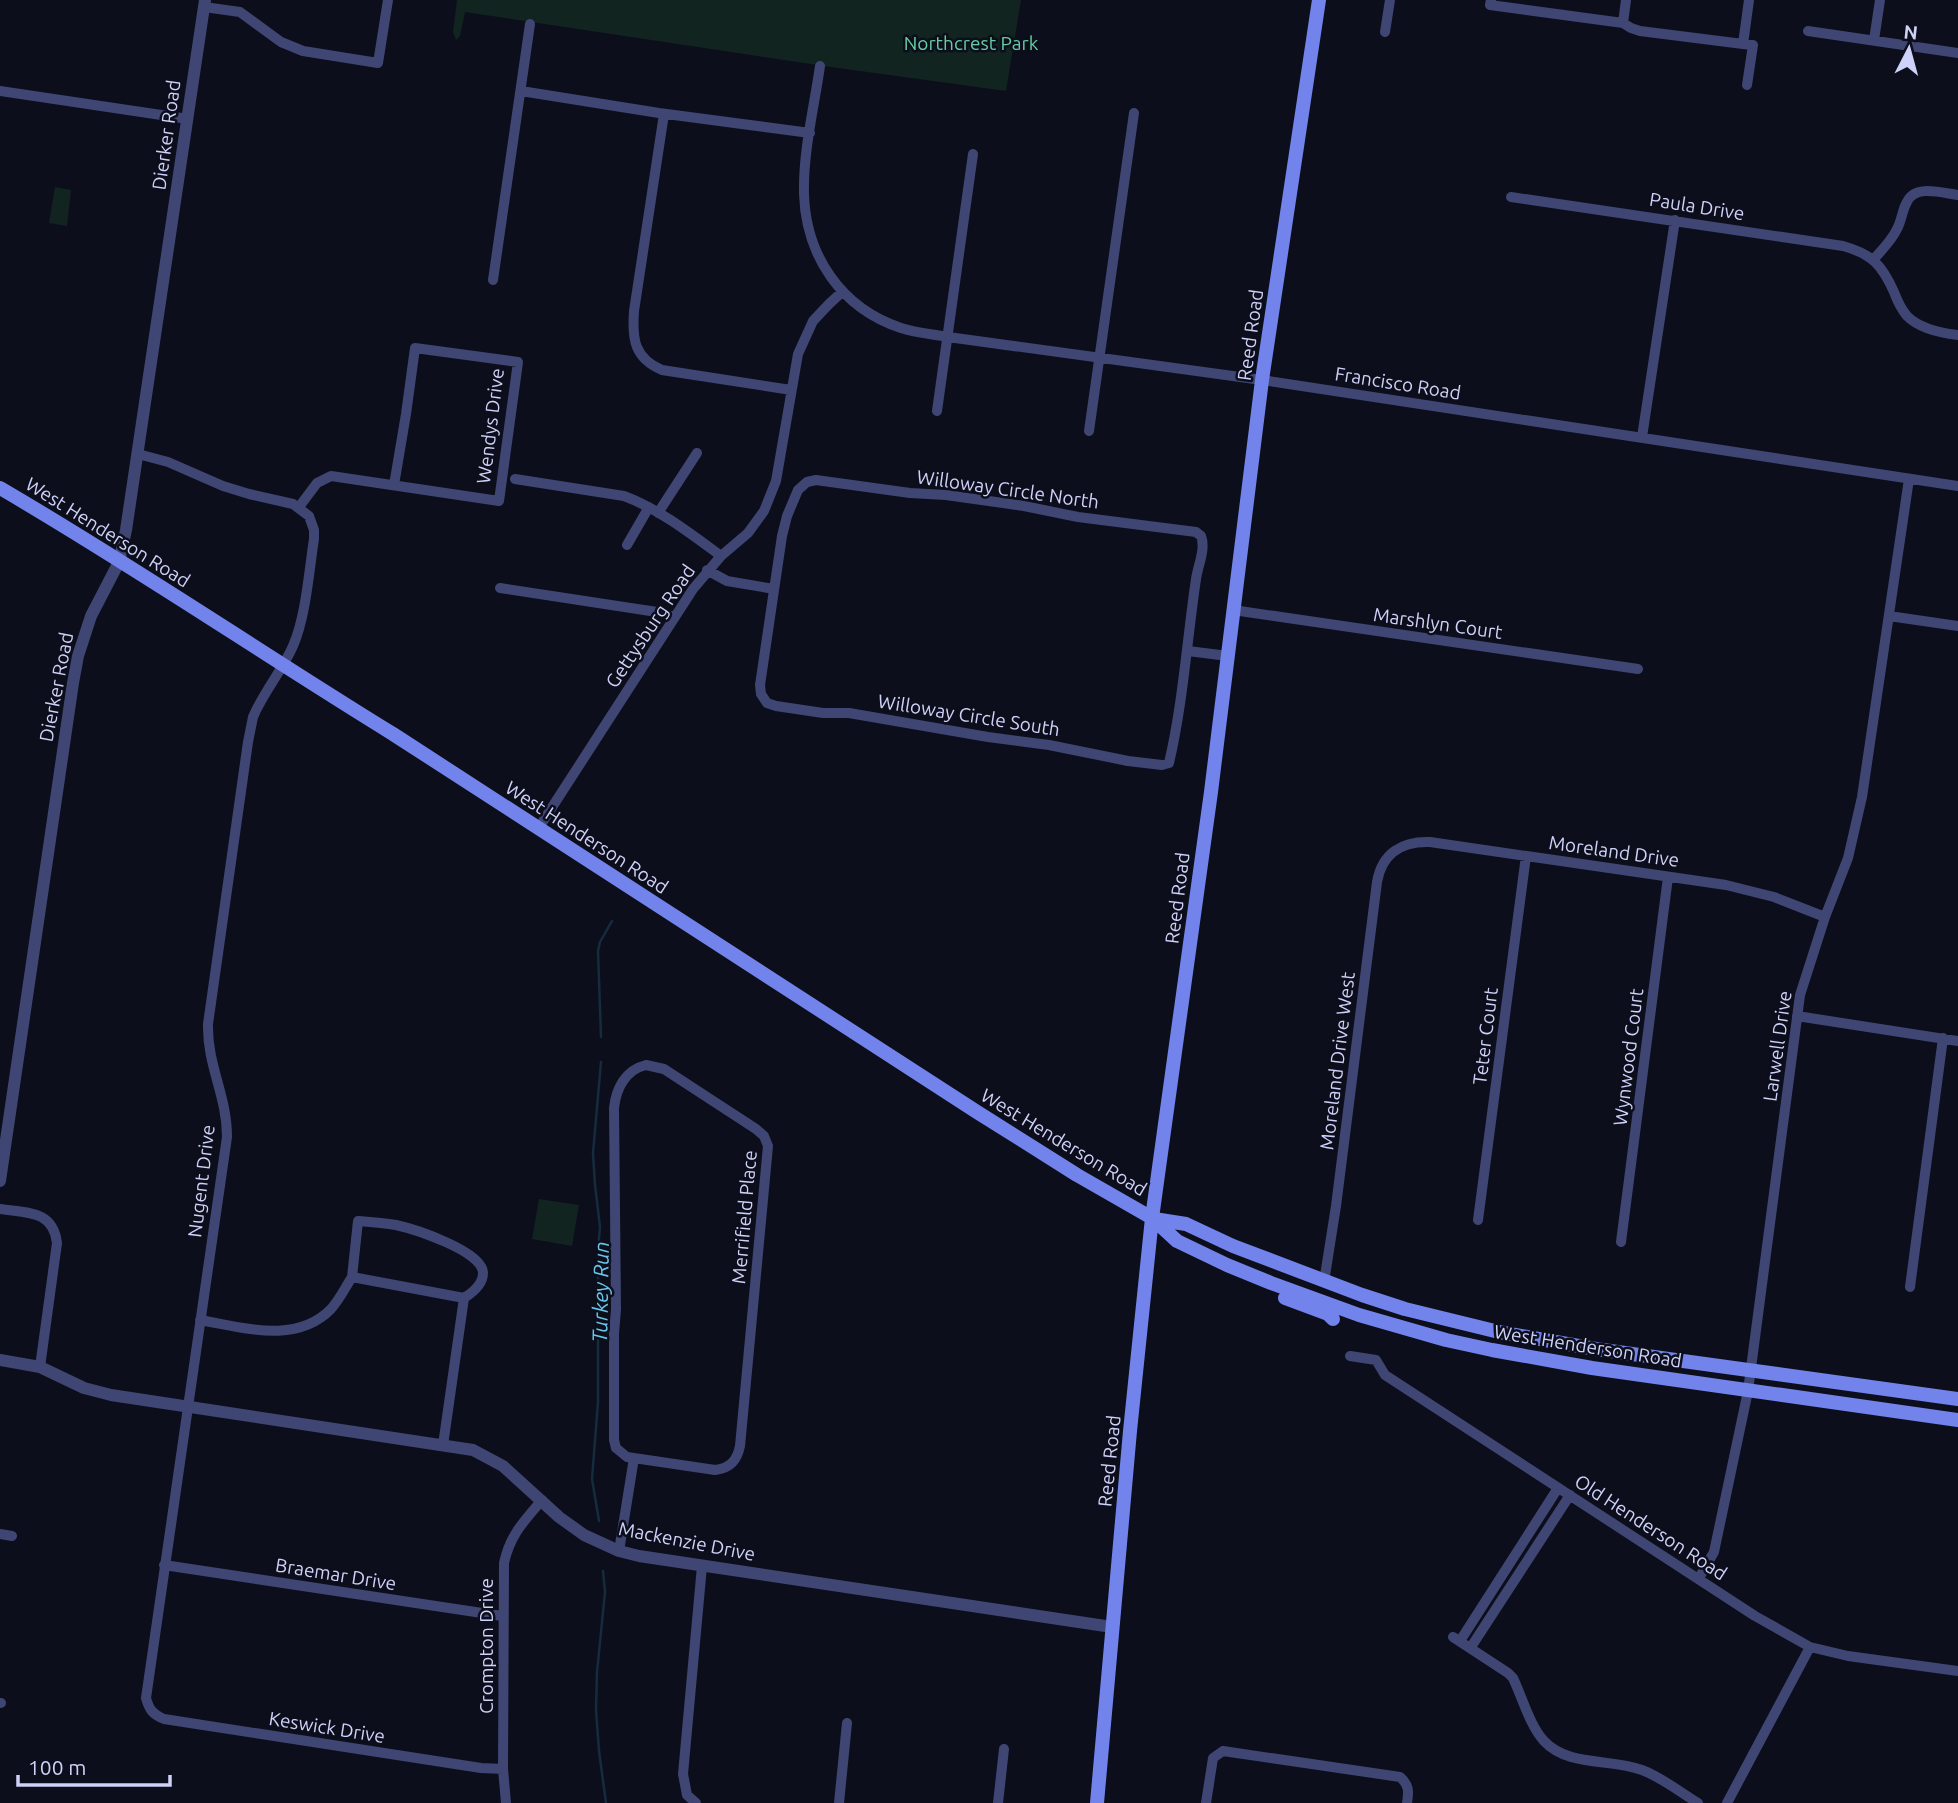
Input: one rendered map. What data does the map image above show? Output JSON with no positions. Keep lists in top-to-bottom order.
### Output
{
  "streets": {
    "main road": ["Reed Road", "West Henderson Road"],
    "street": [
      "Dierker Road",
      "Paula Drive",
      "Francisco Road",
      "Wendys Drive",
      "Willoway Circle North",
      "Marshlyn Court",
      "Gettysburg Road",
      "Willoway Circle South",
      "Moreland Drive",
      "Teter Court",
      "Larwell Drive",
      "Wynwood Court",
      "Moreland Drive West",
      "Nugent Drive",
      "Merrifield Place",
      "Old Henderson Road",
      "Mackenzie Drive",
      "Braemar Drive",
      "Crompton Drive",
      "Keswick Drive"
    ]
  },
  "crossings": [
    ["Dierker Road", "West Henderson Road"],
    ["Reed Road", "Francisco Road"],
    ["Reed Road", "West Henderson Road"],
    ["Reed Road", "Marshlyn Court"],
    ["Reed Road", "Mackenzie Drive"],
    ["Francisco Road", "Gettysburg Road"],
    ["Francisco Road", "Larwell Drive"],
    ["Willoway Circle North", "Willoway Circle South"],
    ["West Henderson Road", "Gettysburg Road"],
    ["West Henderson Road", "Larwell Drive"],
    ["West Henderson Road", "Moreland Drive West"],
    ["West Henderson Road", "Nugent Drive"],
    ["Moreland Drive", "Teter Court"],
    ["Moreland Drive", "Larwell Drive"],
    ["Moreland Drive", "Wynwood Court"],
    ["Moreland Drive", "Moreland Drive West"],
    ["Larwell Drive", "Old Henderson Road"],
    ["Nugent Drive", "Mackenzie Drive"],
    ["Nugent Drive", "Braemar Drive"],
    ["Nugent Drive", "Keswick Drive"],
    ["Mackenzie Drive", "Crompton Drive"],
    ["Braemar Drive", "Crompton Drive"],
    ["Crompton Drive", "Keswick Drive"]
  ],
  "water": ["Turkey Run"],
  "parks": ["Northcrest Park"],
  "scale_bar": "100 m",
  "north": "top"
}
